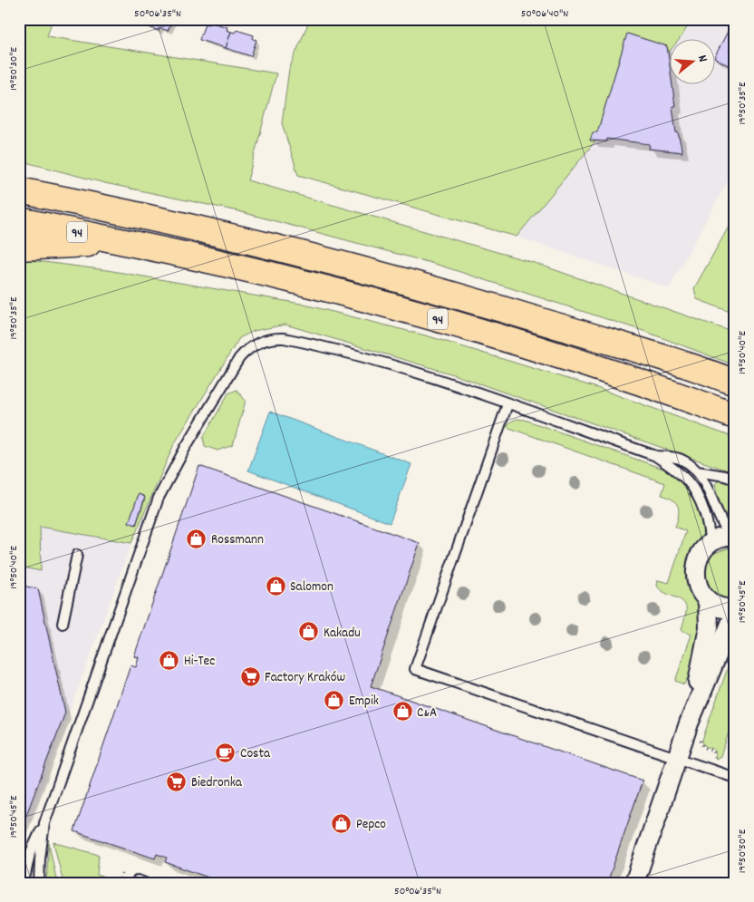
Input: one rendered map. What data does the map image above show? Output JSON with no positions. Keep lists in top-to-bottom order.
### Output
{
  "streets": {
    "highway": ["94"]
  },
  "places": {
    "shop": [
      "Rossmann",
      "Salomon",
      "Kakadu",
      "Hi-Tec",
      "Empik",
      "C&A",
      "Pepco"
    ],
    "supermarket": ["Factory Kraków", "Biedronka"],
    "cafe": ["Costa"]
  },
  "north": "right",
  "coordinates": [
    "50°06'35\"N",
    "50°06'40\"N",
    "19°50'30\"E",
    "19°50'35\"E",
    "19°50'40\"E",
    "19°50'45\"E",
    "19°50'50\"E"
  ]
}
